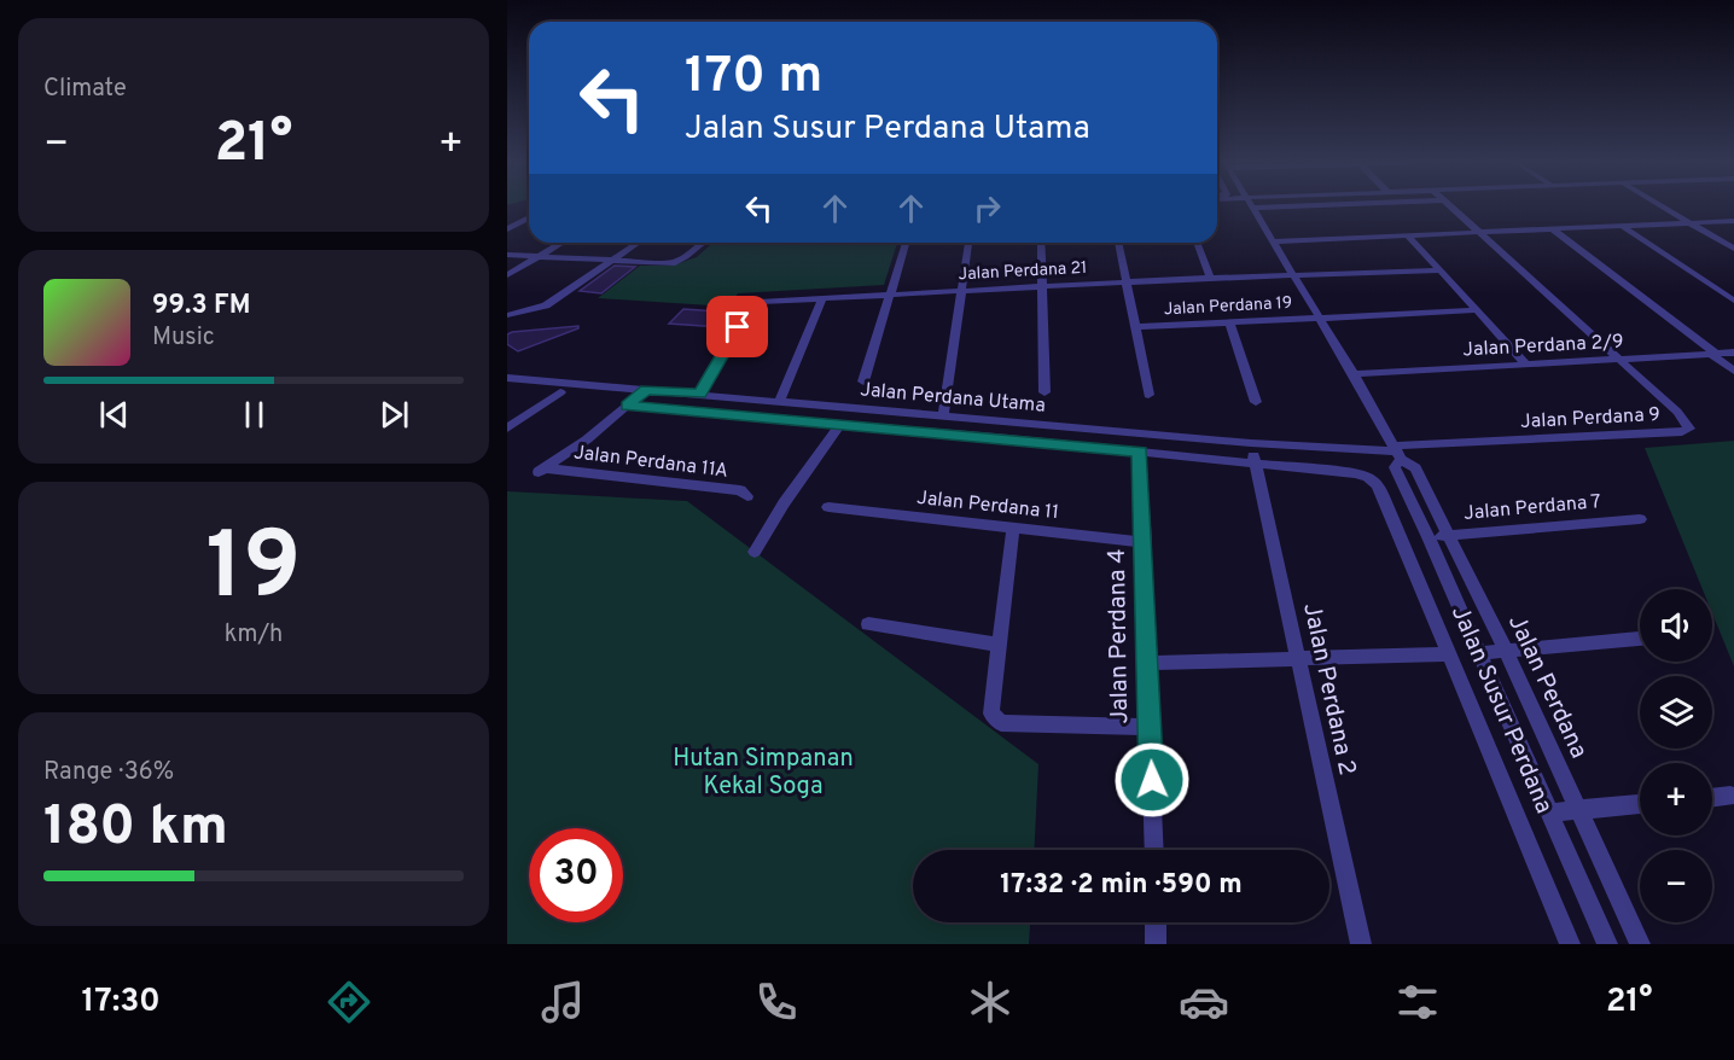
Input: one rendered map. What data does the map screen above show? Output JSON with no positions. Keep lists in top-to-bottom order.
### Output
{
  "streets": {
    "street": [
      "Jalan Perdana 21",
      "Jalan Perdana 19",
      "Jalan Perdana 2/9",
      "Jalan Perdana Utama",
      "Jalan Perdana 9",
      "Jalan Perdana 11A",
      "Jalan Perdana 11",
      "Jalan Perdana 7",
      "Jalan Perdana 4",
      "Jalan Perdana",
      "Jalan Perdana 2",
      "Jalan Susur Perdana"
    ]
  },
  "crossings": [
    ["Jalan Perdana 21", "Jalan Perdana Utama"],
    ["Jalan Perdana 21", "Jalan Perdana"],
    ["Jalan Perdana 19", "Jalan Perdana"],
    ["Jalan Perdana 2/9", "Jalan Perdana 9"],
    ["Jalan Perdana 2/9", "Jalan Perdana"],
    ["Jalan Perdana Utama", "Jalan Perdana 9"],
    ["Jalan Perdana Utama", "Jalan Perdana"],
    ["Jalan Perdana Utama", "Jalan Perdana 2"],
    ["Jalan Perdana 9", "Jalan Perdana"],
    ["Jalan Perdana 11", "Jalan Perdana 4"],
    ["Jalan Perdana 7", "Jalan Perdana"],
    ["Jalan Perdana 2", "Jalan Susur Perdana"]
  ],
  "parks": ["Hutan Simpanan Kekal Soga"],
  "page": {
    "tile": [
      "Climate",
      ["19", "km/h"],
      ["Range · 36%", "180 km"]
    ],
    "turn": ["170 m", "Jalan Susur Perdana Utama"],
    "heat": ["−", "21°", "+"],
    "song": ["99.3 FM", "Music"],
    "map_buttons": ["+", "−"],
    "limit": "30",
    "trip": "17:32 · 2 min · 590 m",
    "tabs": ["17:30", "21°"]
  }
}
